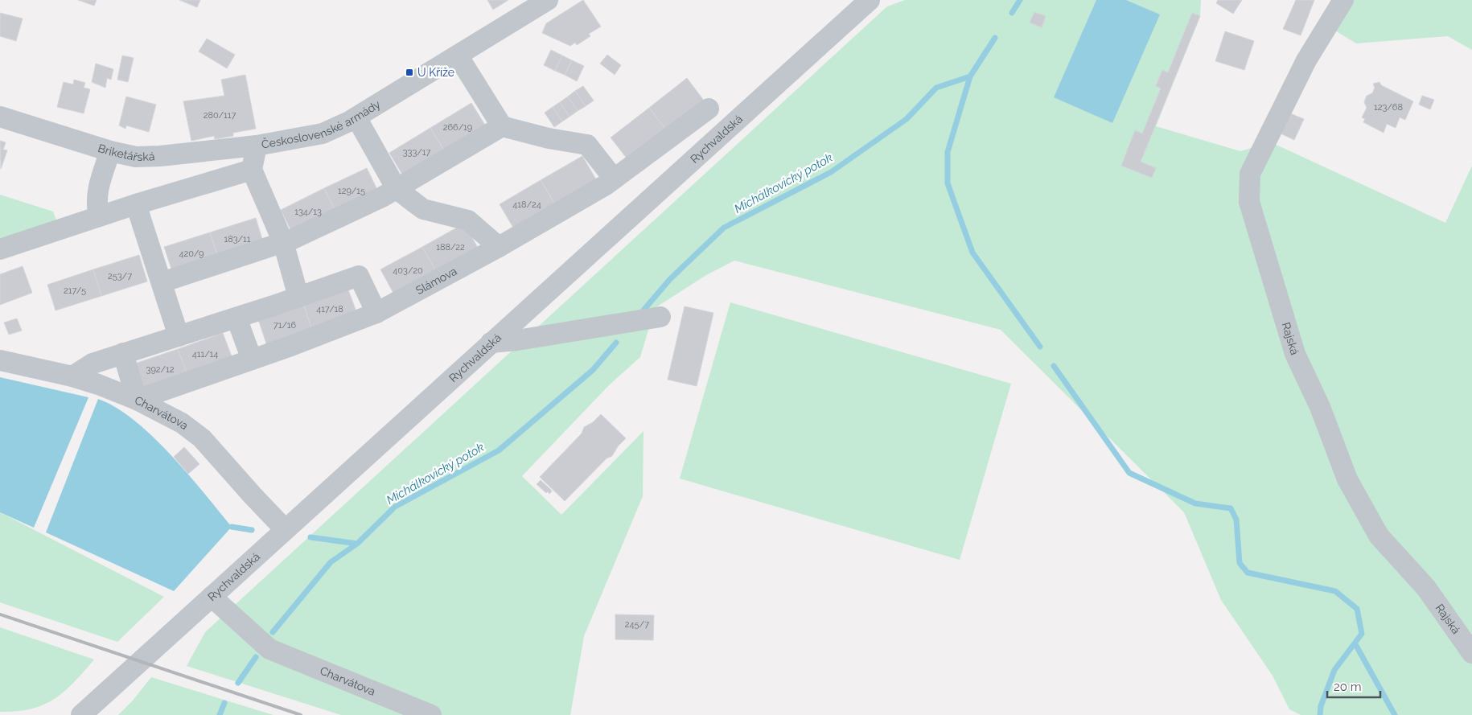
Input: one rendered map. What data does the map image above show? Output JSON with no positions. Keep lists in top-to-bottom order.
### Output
{
  "streets": {
    "street": [
      "Československé armády",
      "Rychvaldská",
      "Briketářská",
      "Slámova",
      "Rajská",
      "Charvátova"
    ]
  },
  "crossings": [
    ["Československé armády", "Briketářská"],
    ["Rychvaldská", "Charvátova"],
    ["Slámova", "Charvátova"]
  ],
  "water": ["Michálkovický potok"],
  "places": {
    "transit": ["U Kříže"]
  },
  "house_numbers": [
    "123/68",
    "280/117",
    "266/19",
    "333/17",
    "129/15",
    "418/24",
    "134/13",
    "183/11",
    "188/22",
    "420/9",
    "403/20",
    "253/7",
    "217/5",
    "417/18",
    "71/16",
    "411/14",
    "392/12",
    "245/7"
  ],
  "scale_bar": "20 m"
}
